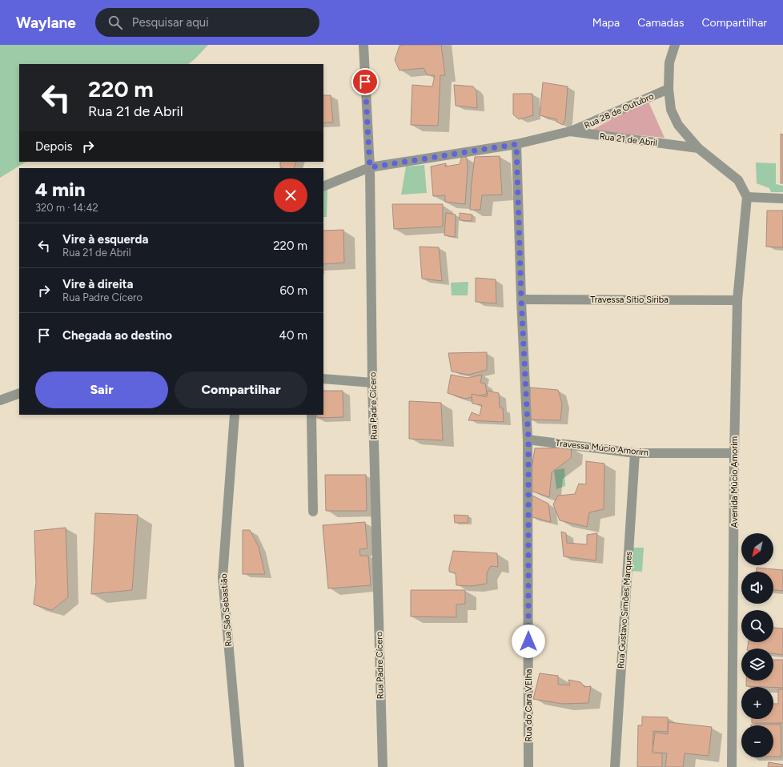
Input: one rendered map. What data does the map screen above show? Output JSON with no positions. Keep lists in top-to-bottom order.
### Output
{
  "streets": {
    "street": [
      "Rua 28 de Outubro",
      "Rua 21 de Abril",
      "Travessa Sítio Siriba",
      "Rua Padre Cícero",
      "Travessa Múcio Amorim",
      "Avenida Múcio Amorim",
      "Rua São Sebastião",
      "Rua Gustavo Simões Marques",
      "Rua do Cara VElha"
    ]
  },
  "crossings": [
    ["Rua 28 de Outubro", "Rua 21 de Abril"],
    ["Rua 21 de Abril", "Rua Padre Cícero"],
    ["Rua 21 de Abril", "Rua do Cara VElha"],
    ["Travessa Sítio Siriba", "Avenida Múcio Amorim"],
    ["Travessa Sítio Siriba", "Rua do Cara VElha"],
    ["Travessa Múcio Amorim", "Avenida Múcio Amorim"],
    ["Travessa Múcio Amorim", "Rua Gustavo Simões Marques"],
    ["Travessa Múcio Amorim", "Rua do Cara VElha"]
  ],
  "north": "bottom left",
  "page": {
    "header": "Waylane",
    "search": "Pesquisar aqui",
    "nav": ["Mapa", "Camadas", "Compartilhar"],
    "turn": ["220 m", "Rua 21 de Abril"],
    "then": "Depois",
    "heading": ["4 min", "320 m · 14:42"],
    "list": [
      {
        "name": "Vire à esquerda",
        "note": "Rua 21 de Abril",
        "value": "220 m"
      },
      {
        "name": "Vire à direita",
        "note": "Rua Padre Cícero",
        "value": "60 m"
      },
      {
        "name": "Chegada ao destino",
        "value": "40 m"
      }
    ],
    "buttons": ["Sair", "Compartilhar"],
    "map_buttons": ["+", "−"]
  }
}
